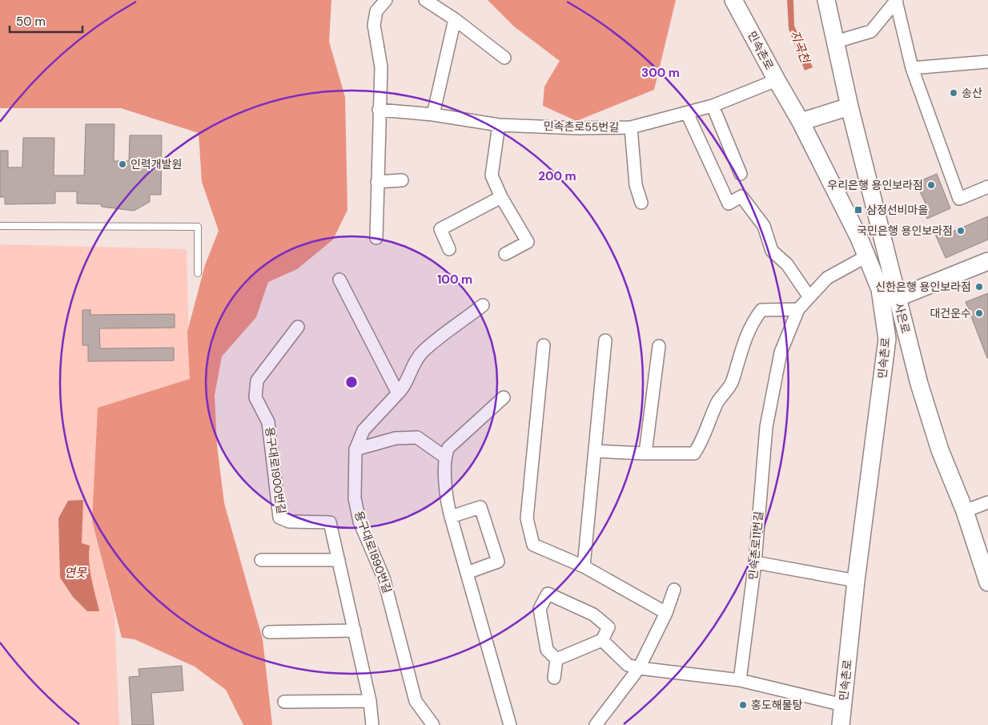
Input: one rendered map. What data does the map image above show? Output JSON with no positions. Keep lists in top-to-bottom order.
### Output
{
  "streets": {
    "street": [
      "민속촌로",
      "민속촌로55번길",
      "사은로",
      "용구대로1900번길",
      "민속촌로11번길",
      "용구대로1890번길"
    ]
  },
  "crossings": [
    ["민속촌로", "민속촌로55번길"],
    ["민속촌로", "민속촌로11번길"]
  ],
  "water": ["지곡천", "연못"],
  "places": {
    "other": [
      "송산",
      "인력개발원",
      "우리은행 용인보라점",
      "국민은행 용인보라점",
      "신한은행 용인보라점",
      "대건운수",
      "홍도해물탕"
    ],
    "transit": ["삼정선비마을"]
  },
  "scale_bar": "50 m",
  "rings": ["300 m", "200 m", "100 m"]
}
